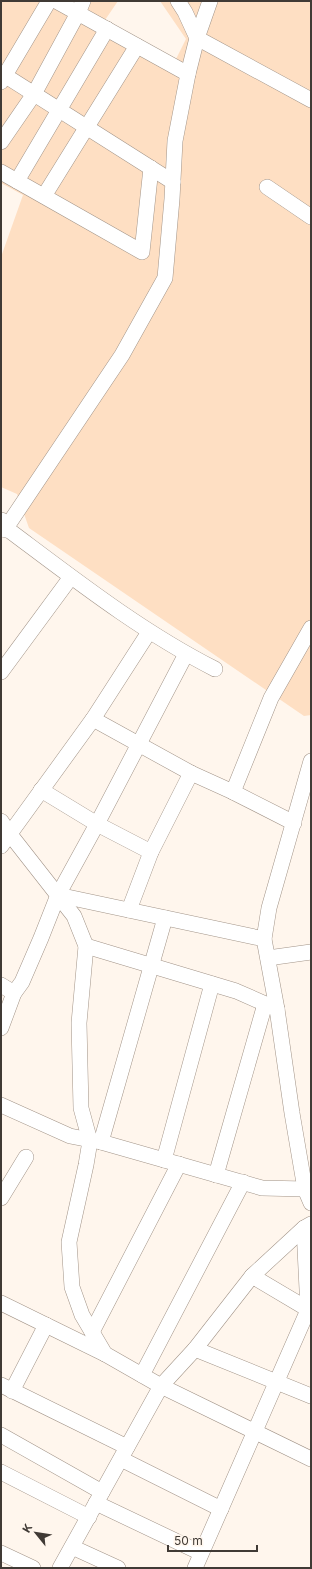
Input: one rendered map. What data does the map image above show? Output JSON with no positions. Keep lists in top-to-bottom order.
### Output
{
  "scale_bar": "50 m",
  "north": "top left"
}
